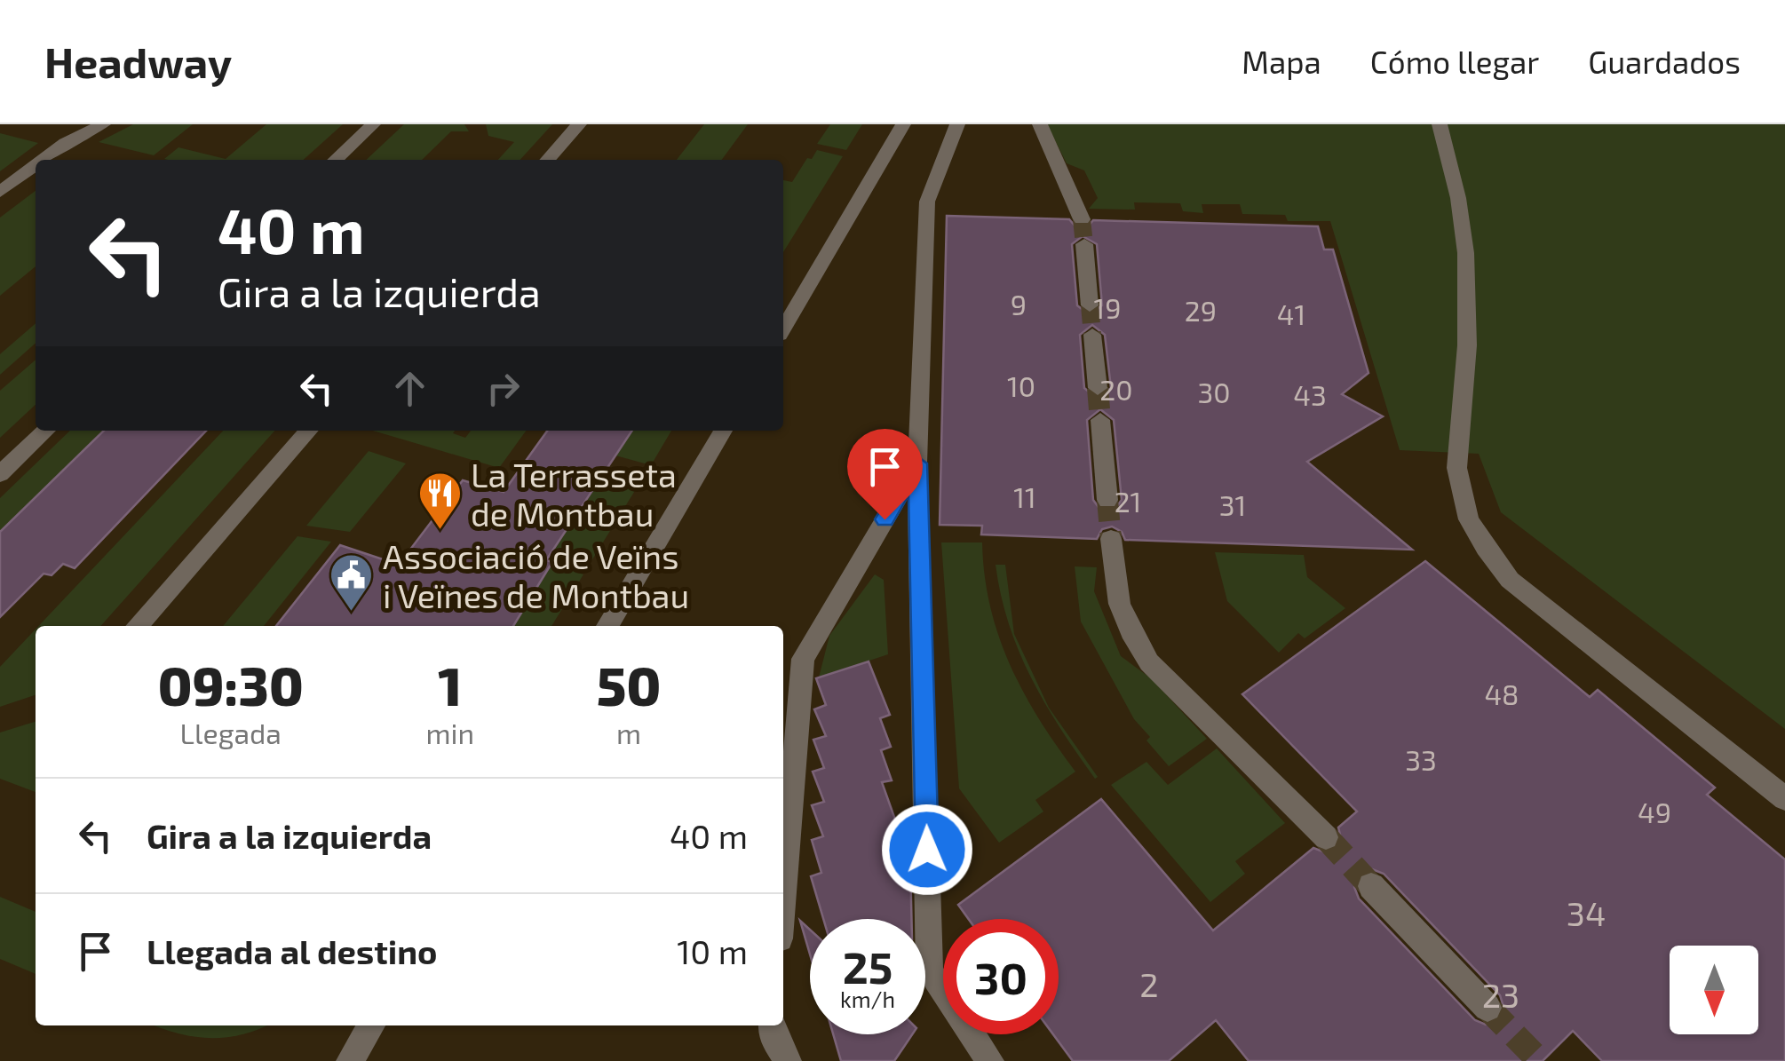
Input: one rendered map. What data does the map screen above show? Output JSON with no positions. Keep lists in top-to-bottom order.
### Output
{
  "places": {
    "restaurant": ["La Terrasseta de Montbau"],
    "public building": ["Associació de Veïns i Veïnes de Montbau"]
  },
  "house_numbers": [
    "9",
    "19",
    "29",
    "41",
    "10",
    "20",
    "30",
    "43",
    "11",
    "21",
    "31",
    "48",
    "33",
    "49",
    "34",
    "2",
    "23"
  ],
  "north": "bottom",
  "page": {
    "header": "Headway",
    "nav": ["Mapa", "Cómo llegar", "Guardados"],
    "turn": ["40 m", "Gira a la izquierda"],
    "eta": [
      "09:30",
      "Llegada",
      "1",
      "min",
      "50",
      "m"
    ],
    "list": [
      {
        "name": "Gira a la izquierda",
        "value": "40 m"
      },
      {
        "name": "Llegada al destino",
        "value": "10 m"
      }
    ],
    "speed": "25 km/h",
    "limit": "30"
  }
}
